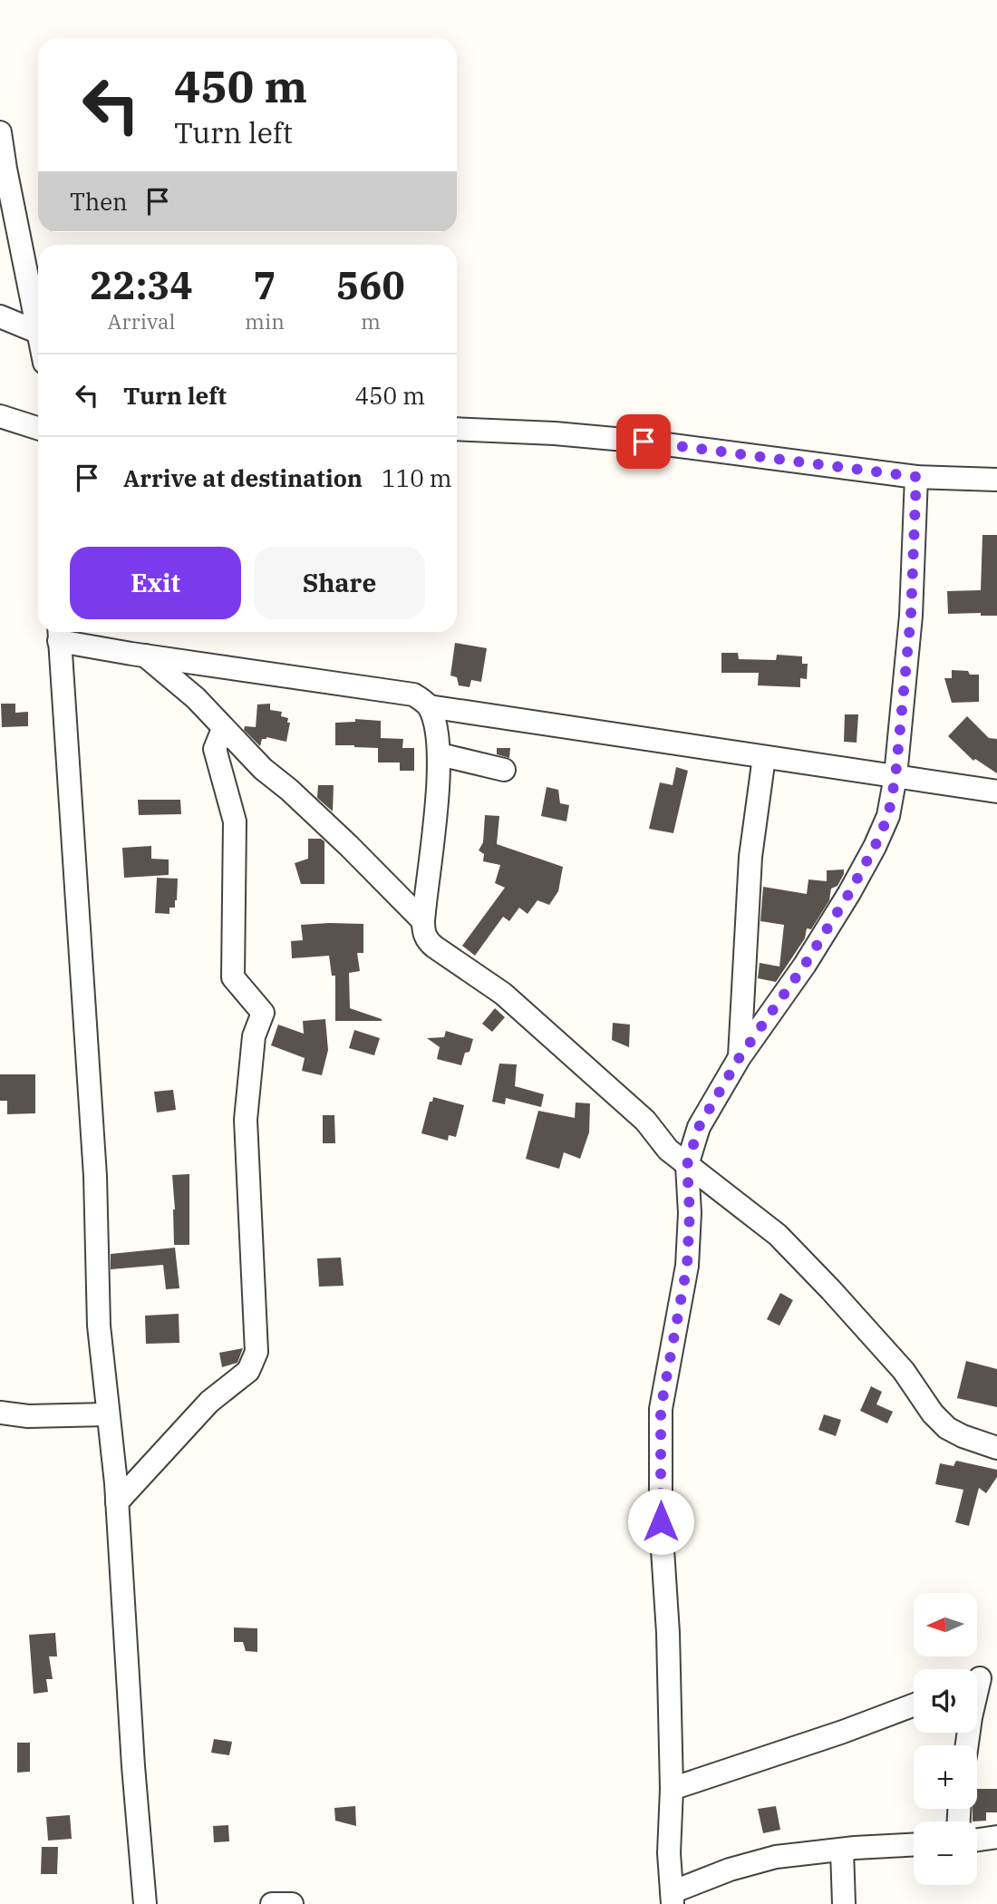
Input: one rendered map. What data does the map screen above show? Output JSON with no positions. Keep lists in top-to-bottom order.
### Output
{
  "north": "left",
  "page": {
    "turn": ["450 m", "Turn left"],
    "then": "Then",
    "eta": [
      "22:34",
      "Arrival",
      "7",
      "min",
      "560",
      "m"
    ],
    "list": [
      {
        "name": "Turn left",
        "value": "450 m"
      },
      {
        "name": "Arrive at destination",
        "value": "110 m"
      }
    ],
    "buttons": ["Exit", "Share"],
    "map_buttons": ["+", "−"]
  }
}
